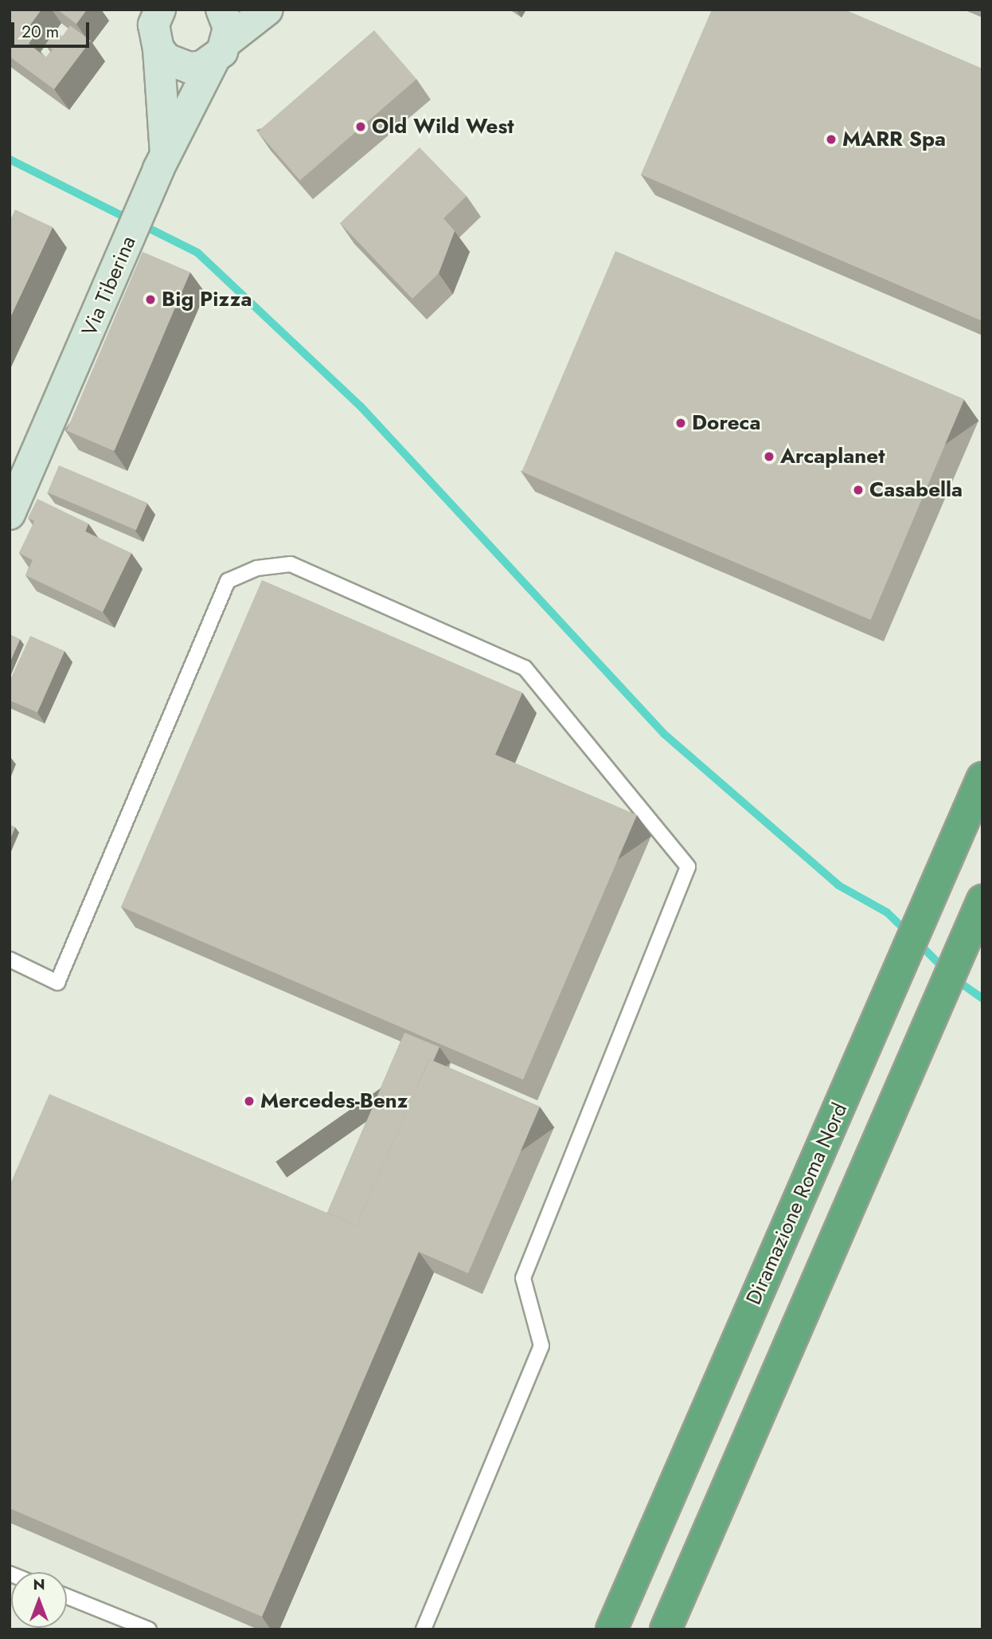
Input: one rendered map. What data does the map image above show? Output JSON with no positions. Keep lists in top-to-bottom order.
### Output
{
  "streets": {
    "highway": ["Diramazione Roma Nord"],
    "main road": ["Via Tiberina"]
  },
  "places": [
    "Old Wild West",
    "MARR Spa",
    "Big Pizza",
    "Doreca",
    "Arcaplanet",
    "Casabella",
    "Mercedes-Benz"
  ],
  "scale_bar": "20 m",
  "north": "top"
}
